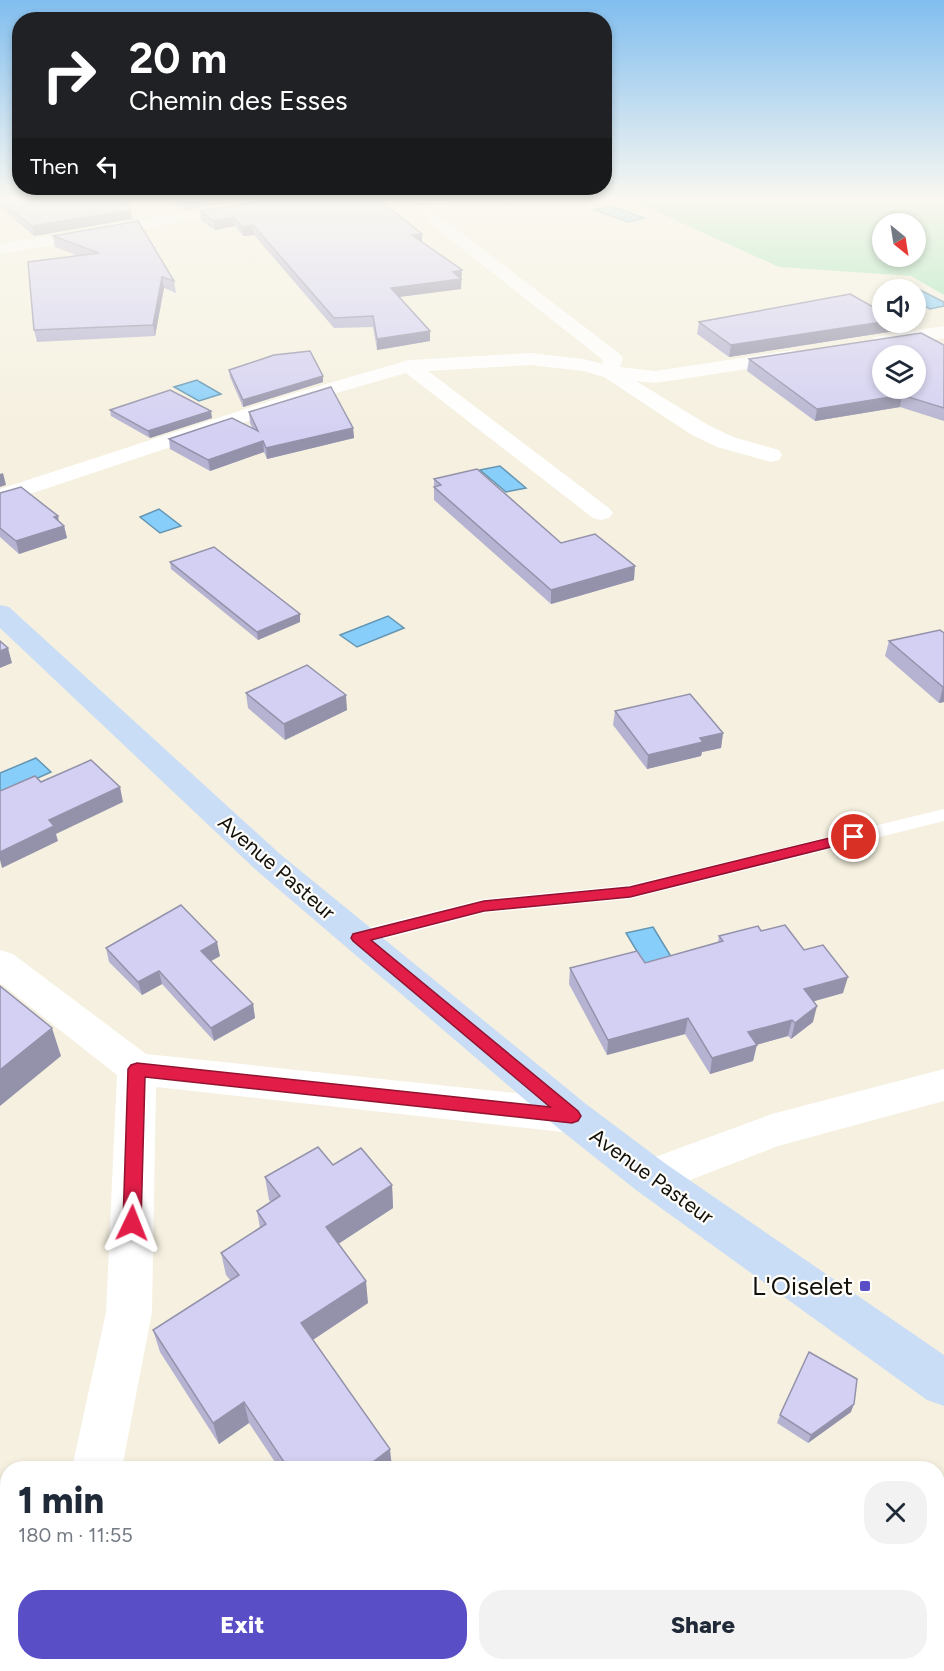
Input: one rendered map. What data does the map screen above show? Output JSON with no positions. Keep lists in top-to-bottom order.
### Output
{
  "streets": {
    "main road": ["Avenue Pasteur"]
  },
  "places": {
    "transit": ["L'Oiselet"]
  },
  "north": "bottom right",
  "page": {
    "turn": ["20 m", "Chemin des Esses"],
    "then": "Then",
    "heading": ["1 min", "180 m · 11:55"],
    "buttons": ["Exit", "Share"]
  }
}
